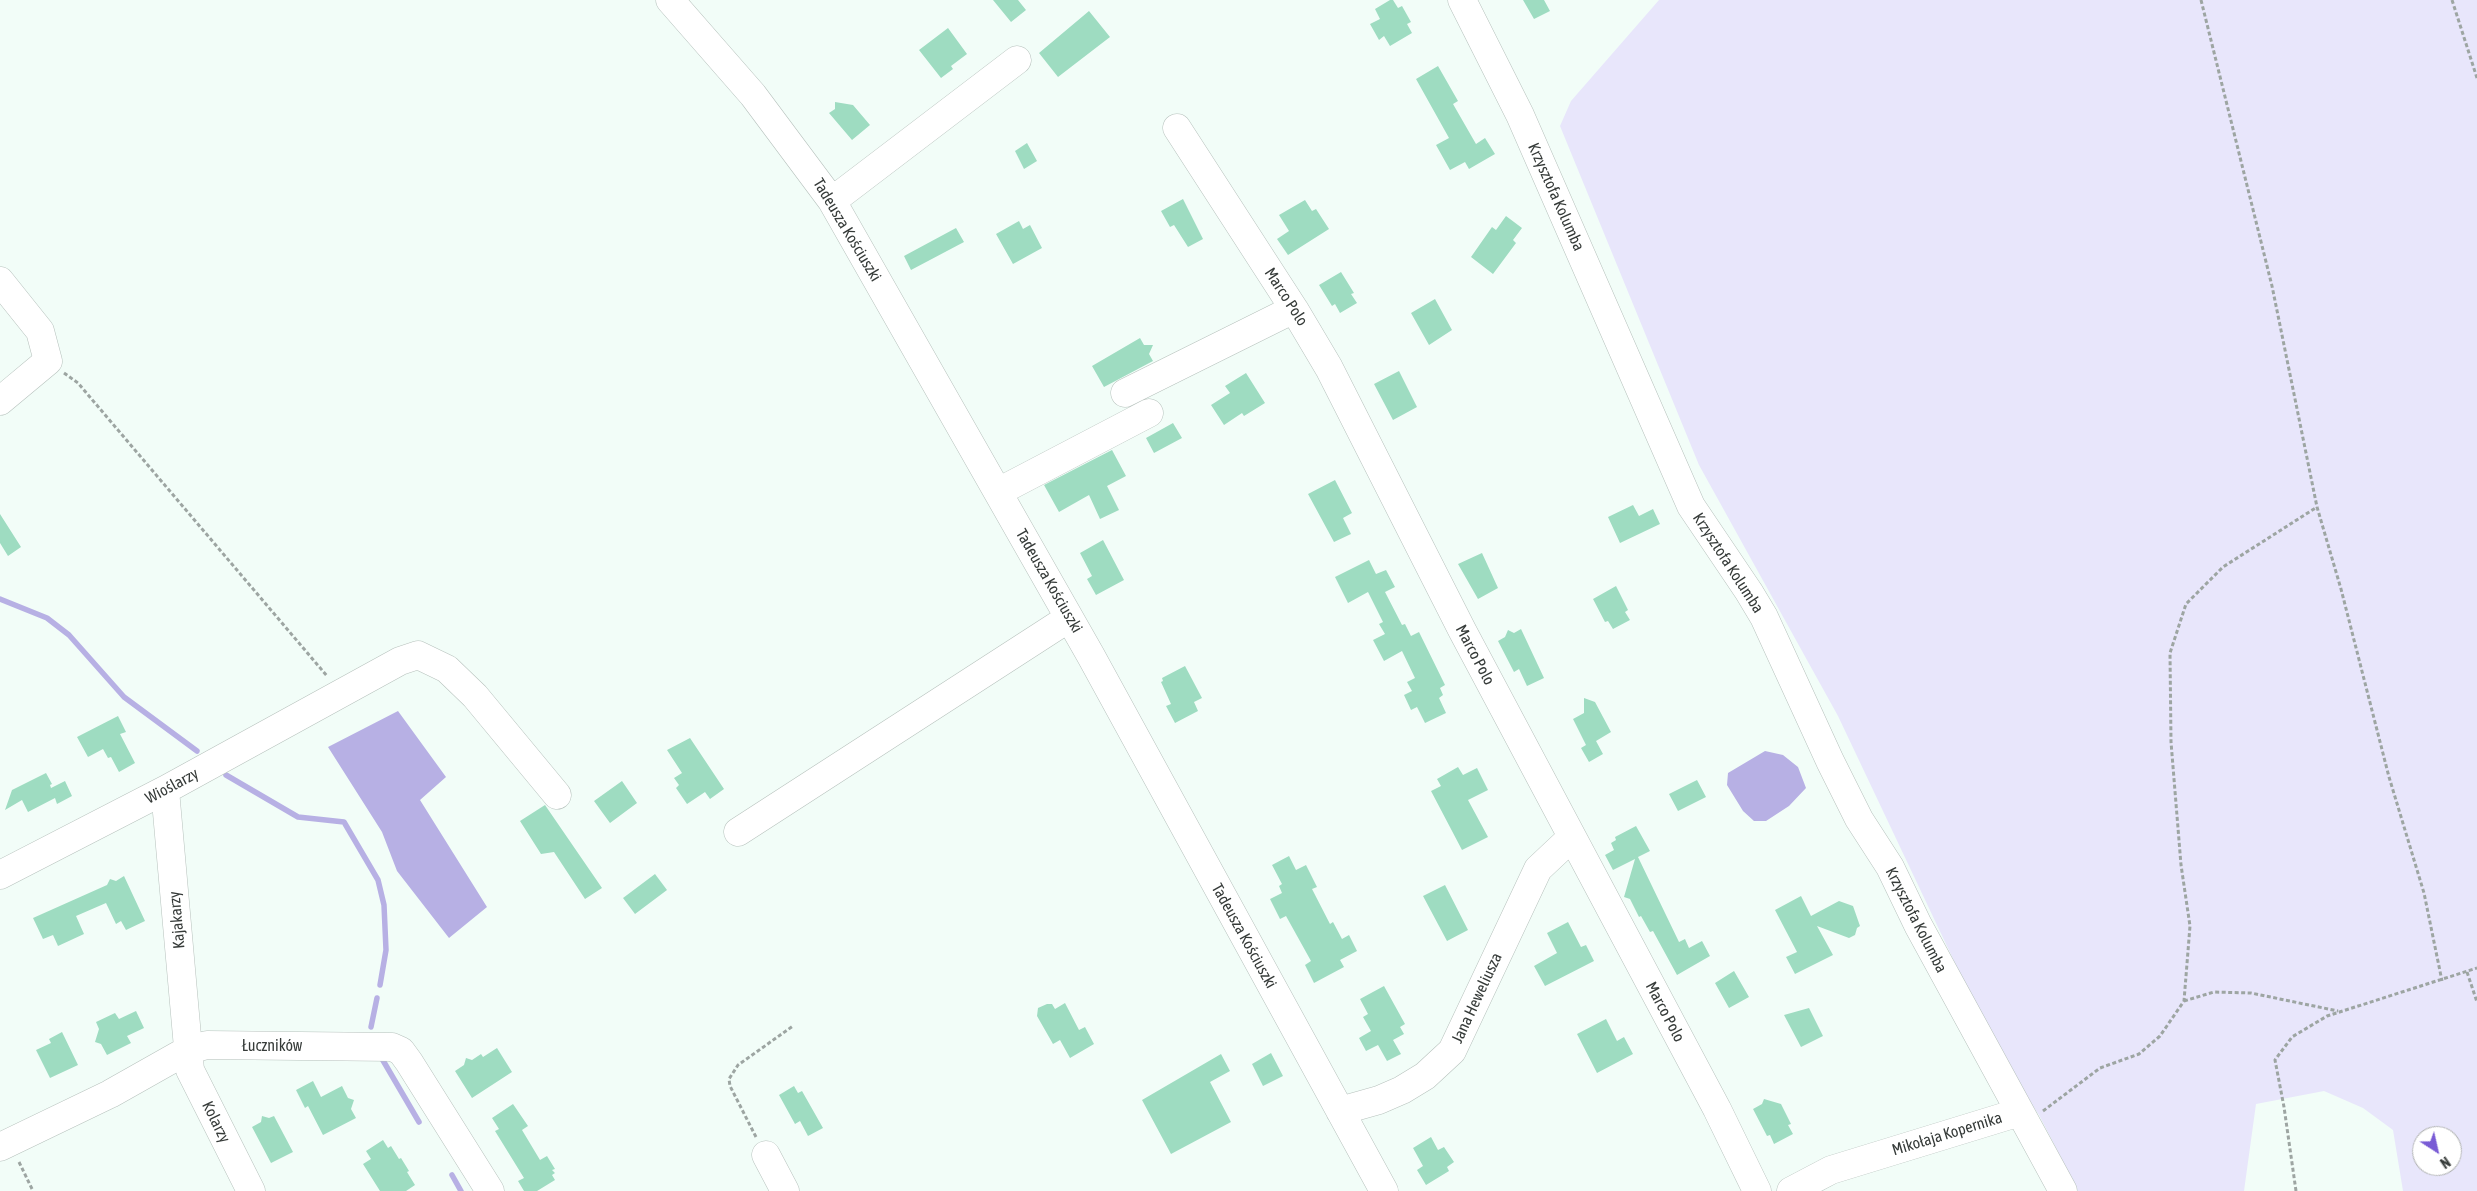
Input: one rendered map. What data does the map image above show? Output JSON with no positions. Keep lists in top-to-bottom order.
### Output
{
  "streets": {
    "street": [
      "Krzysztofa Kolumba",
      "Tadeusza Kościuszki",
      "Marco Polo",
      "Wioślarzy",
      "Kajakarzy",
      "Jana Heweliusza",
      "Łuczników",
      "Kolarzy",
      "Mikołaja Kopernika"
    ]
  },
  "crossings": [
    ["Krzysztofa Kolumba", "Mikołaja Kopernika"],
    ["Tadeusza Kościuszki", "Jana Heweliusza"],
    ["Marco Polo", "Jana Heweliusza"],
    ["Wioślarzy", "Kajakarzy"],
    ["Kajakarzy", "Łuczników"],
    ["Kajakarzy", "Kolarzy"],
    ["Łuczników", "Kolarzy"]
  ],
  "north": "bottom right"
}
